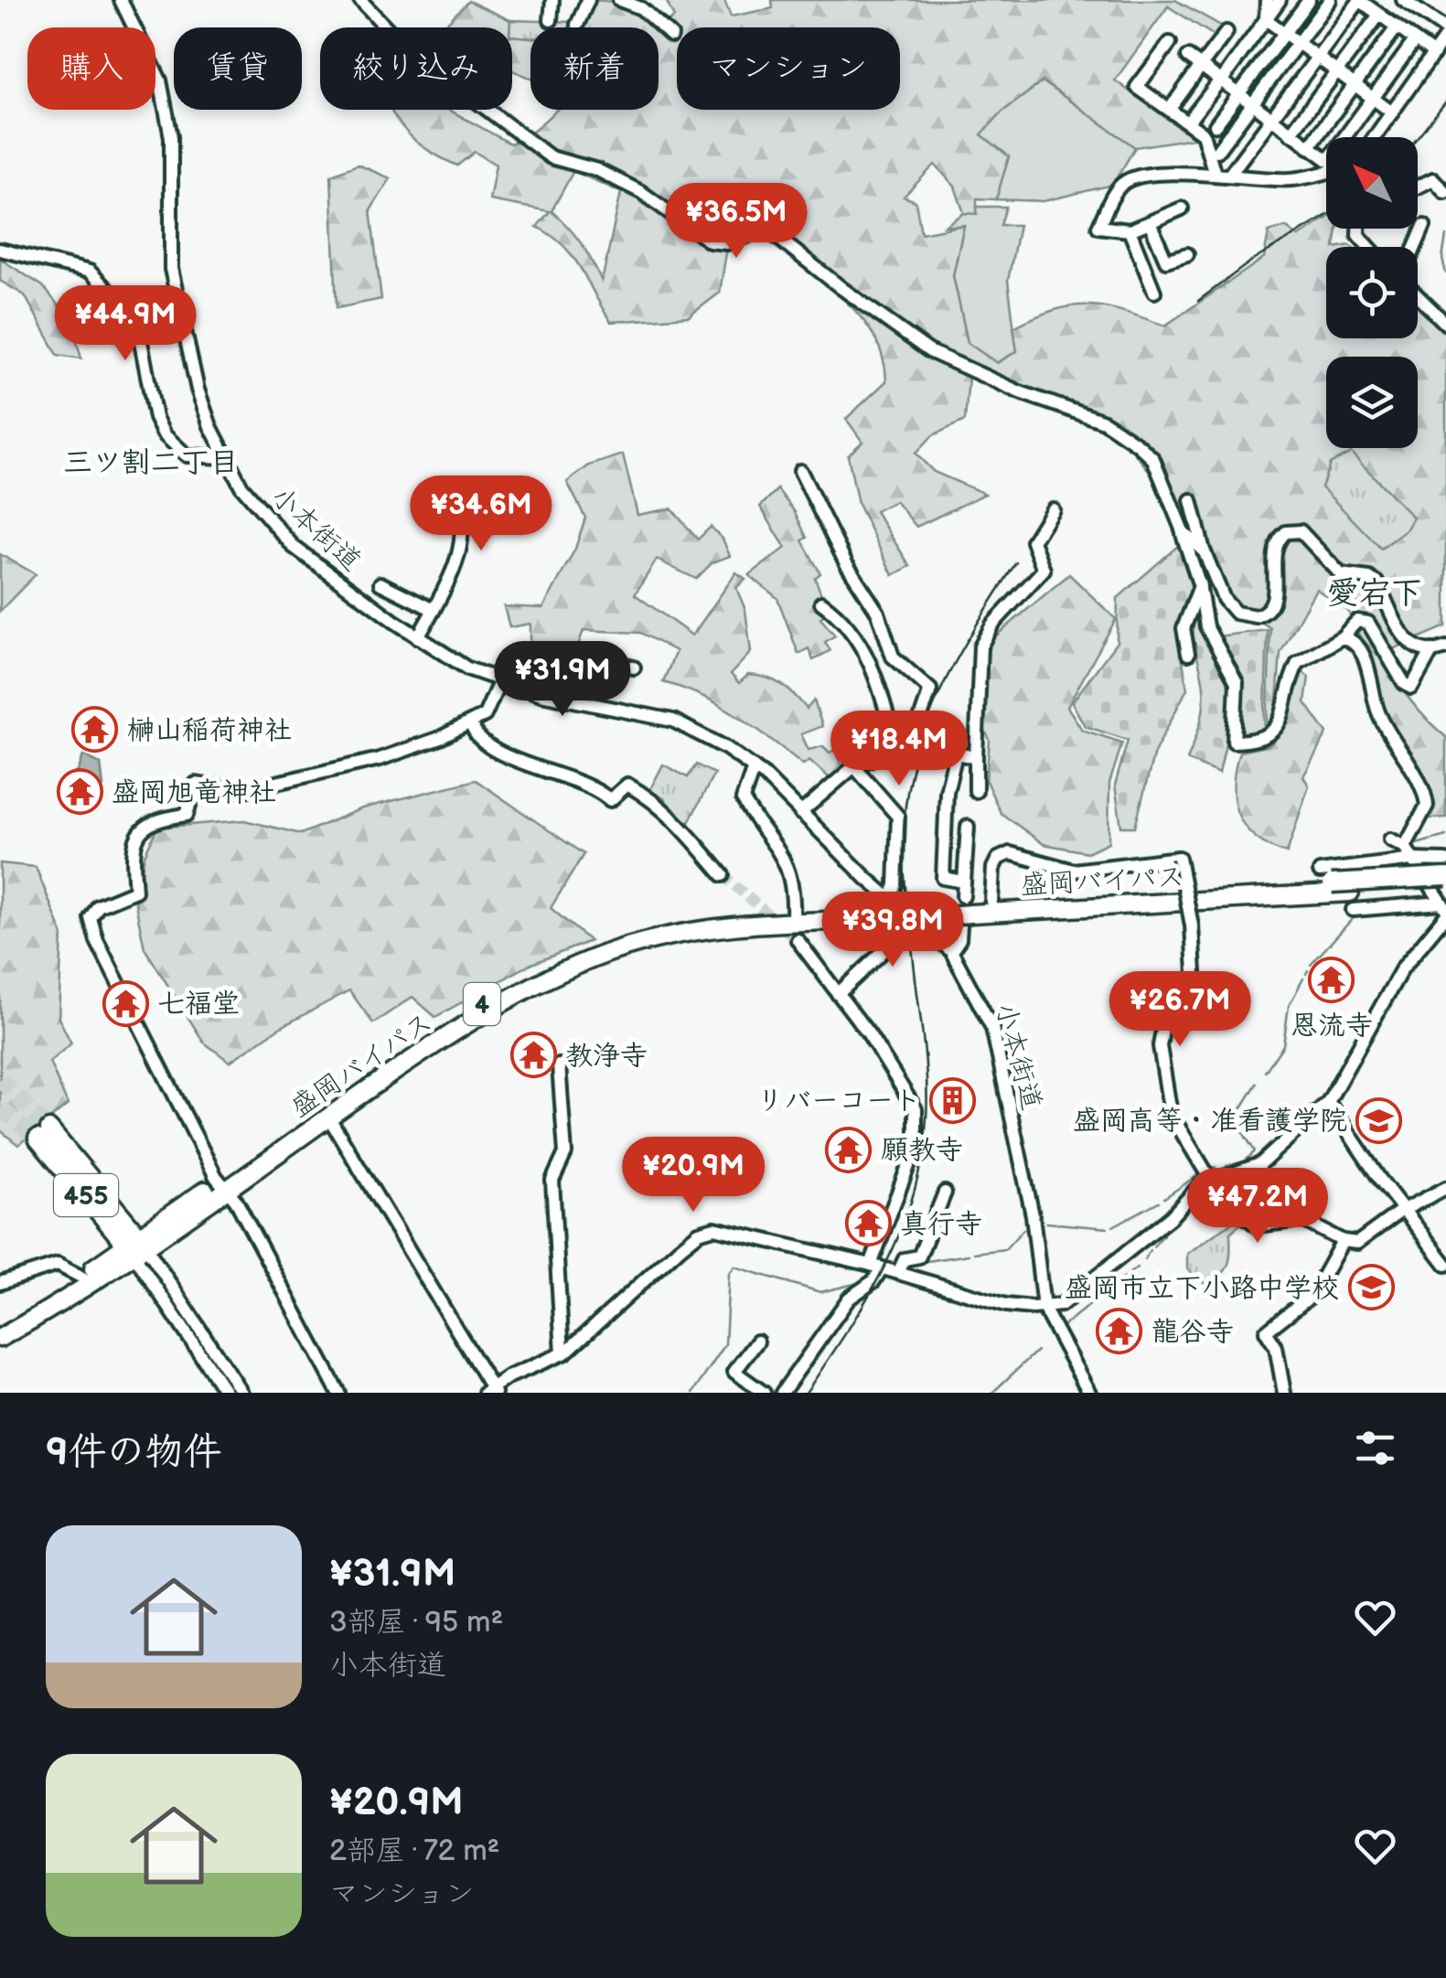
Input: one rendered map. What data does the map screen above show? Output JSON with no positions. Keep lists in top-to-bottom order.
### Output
{
  "streets": {
    "highway": ["盛岡バイパス", "4", "455"],
    "street": ["小本街道"]
  },
  "crossings": [
    ["小本街道", "盛岡バイパス"],
    ["盛岡バイパス", "455"]
  ],
  "districts": ["三ツ割二丁目", "愛宕下"],
  "places": {
    "temple": [
      "榊山稲荷神社",
      "盛岡旭竜神社",
      "恩流寺",
      "七福堂",
      "教浄寺",
      "願教寺",
      "真行寺",
      "龍谷寺"
    ],
    "building": ["リバーコート"],
    "school or university": ["盛岡高等・准看護学院", "盛岡市立下小路中学校"]
  },
  "north": "top left",
  "page": {
    "chip": [
      "購入",
      "賃貸",
      "絞り込み",
      "新着",
      "マンション"
    ],
    "price": [
      "¥36.5M",
      "¥44.9M",
      "¥34.6M",
      "¥31.9M",
      "¥18.4M",
      "¥39.8M",
      "¥26.7M",
      "¥20.9M",
      "¥47.2M"
    ],
    "heading": "9件の物件",
    "list": [
      {
        "name": "¥31.9M",
        "note": "3部屋 · 95 m² · 小本街道"
      },
      {
        "name": "¥20.9M",
        "note": "2部屋 · 72 m² · マンション"
      }
    ]
  }
}
